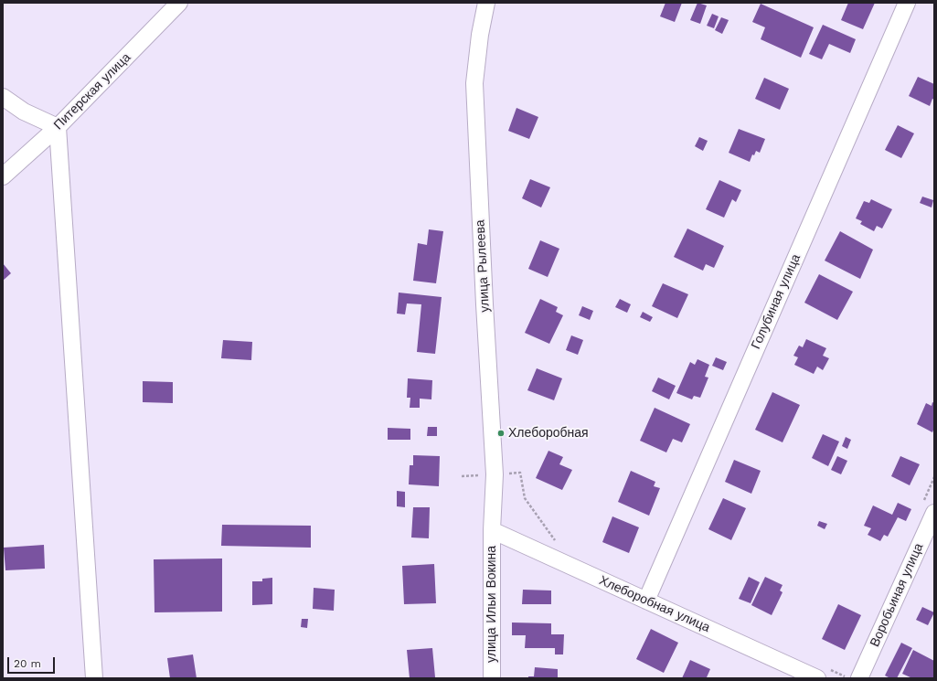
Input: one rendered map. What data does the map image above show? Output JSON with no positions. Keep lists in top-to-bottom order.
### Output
{
  "streets": {
    "street": [
      "Питерская улица",
      "улица Рылеева",
      "Голубиная улица",
      "Воробьиная улица",
      "улица Ильи Вокина",
      "Хлеборобная улица"
    ]
  },
  "crossings": [
    ["улица Рылеева", "улица Ильи Вокина"],
    ["улица Рылеева", "Хлеборобная улица"],
    ["Голубиная улица", "Хлеборобная улица"],
    ["улица Ильи Вокина", "Хлеборобная улица"]
  ],
  "places": ["Хлеборобная"],
  "scale_bar": "20 m"
}
